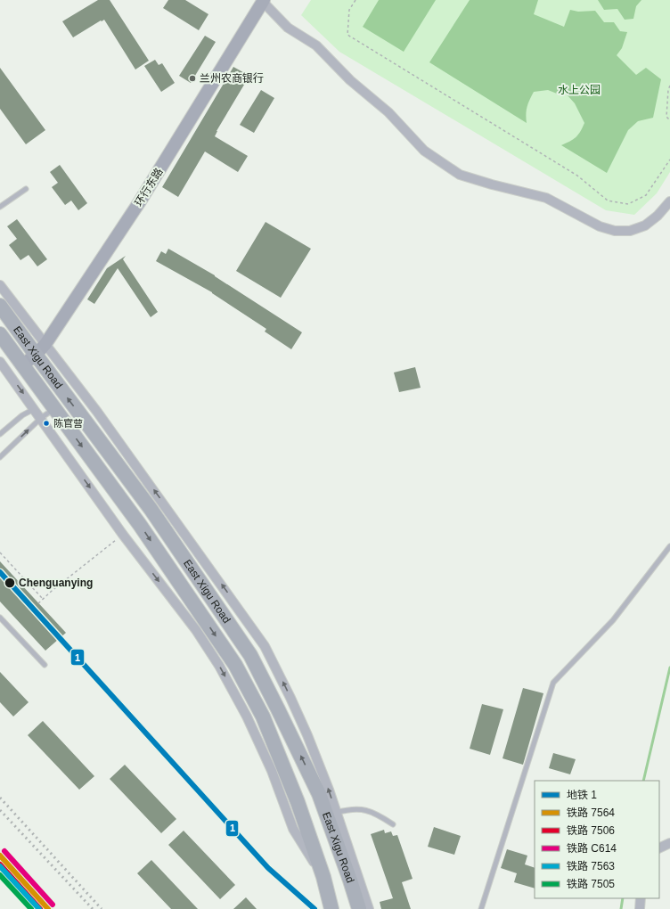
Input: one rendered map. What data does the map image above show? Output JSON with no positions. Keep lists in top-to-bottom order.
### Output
{
  "streets": {
    "main road": ["East Xigu Road"],
    "street": ["环行东路"]
  },
  "crossings": [
    ["环行东路", "East Xigu Road"]
  ],
  "parks": ["水上公园"],
  "places": ["兰州农商银行", "陈官营", "Chenguanying"],
  "lines": [
    "metro line 1",
    "rail line C614",
    "rail line 7564",
    "rail line 7506",
    "rail line 7563",
    "rail line 7505"
  ],
  "legend": [
    "地铁 1",
    "铁路 7564",
    "铁路 7506",
    "铁路 C614",
    "铁路 7563",
    "铁路 7505"
  ]
}
